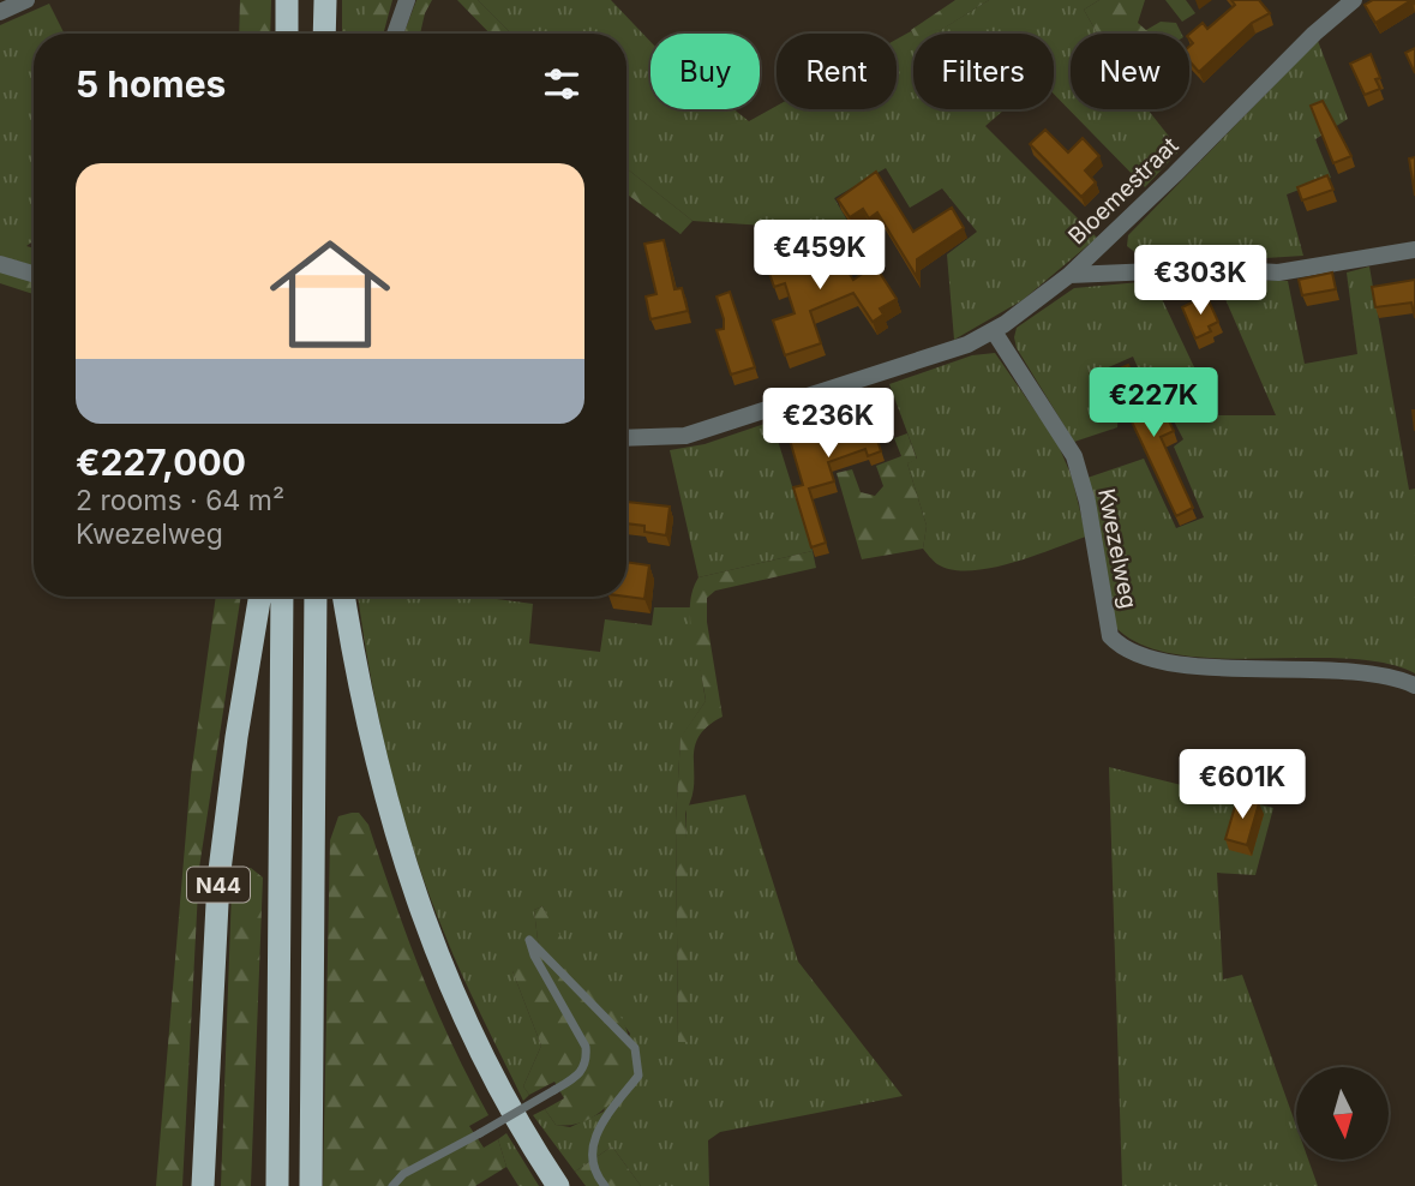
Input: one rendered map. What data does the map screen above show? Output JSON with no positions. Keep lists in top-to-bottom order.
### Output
{
  "streets": {
    "highway": ["N44"],
    "street": ["Bloemestraat", "Kwezelweg"]
  },
  "crossings": [
    ["Bloemestraat", "Kwezelweg"]
  ],
  "north": "bottom",
  "page": {
    "chip": [
      "Buy",
      "Rent",
      "Filters",
      "New"
    ],
    "heading": "5 homes",
    "list": [
      {
        "name": "€227,000",
        "note": "2 rooms · 64 m² · Kwezelweg"
      }
    ],
    "price": [
      "€459K",
      "€303K",
      "€227K",
      "€236K",
      "€601K"
    ]
  }
}
